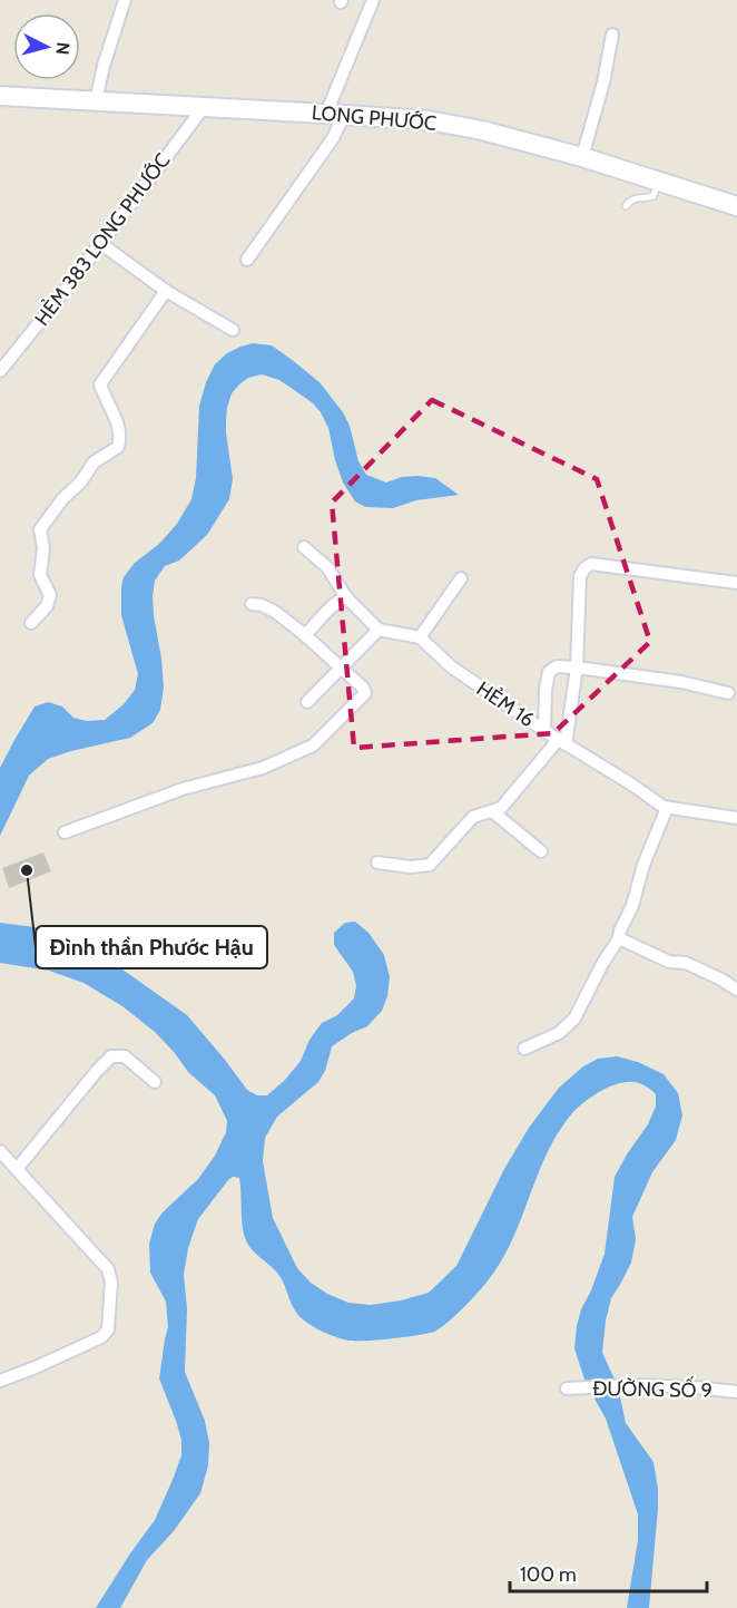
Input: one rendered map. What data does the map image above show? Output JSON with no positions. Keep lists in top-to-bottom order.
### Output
{
  "streets": {
    "street": [
      "LONG PHƯỚC",
      "HẺM 383 LONG PHƯỚC",
      "HẺM 16",
      "ĐƯỜNG SỐ 9"
    ]
  },
  "crossings": [
    ["LONG PHƯỚC", "HẺM 383 LONG PHƯỚC"]
  ],
  "places": ["Đình thần Phước Hậu"],
  "scale_bar": "100 m",
  "north": "right"
}
